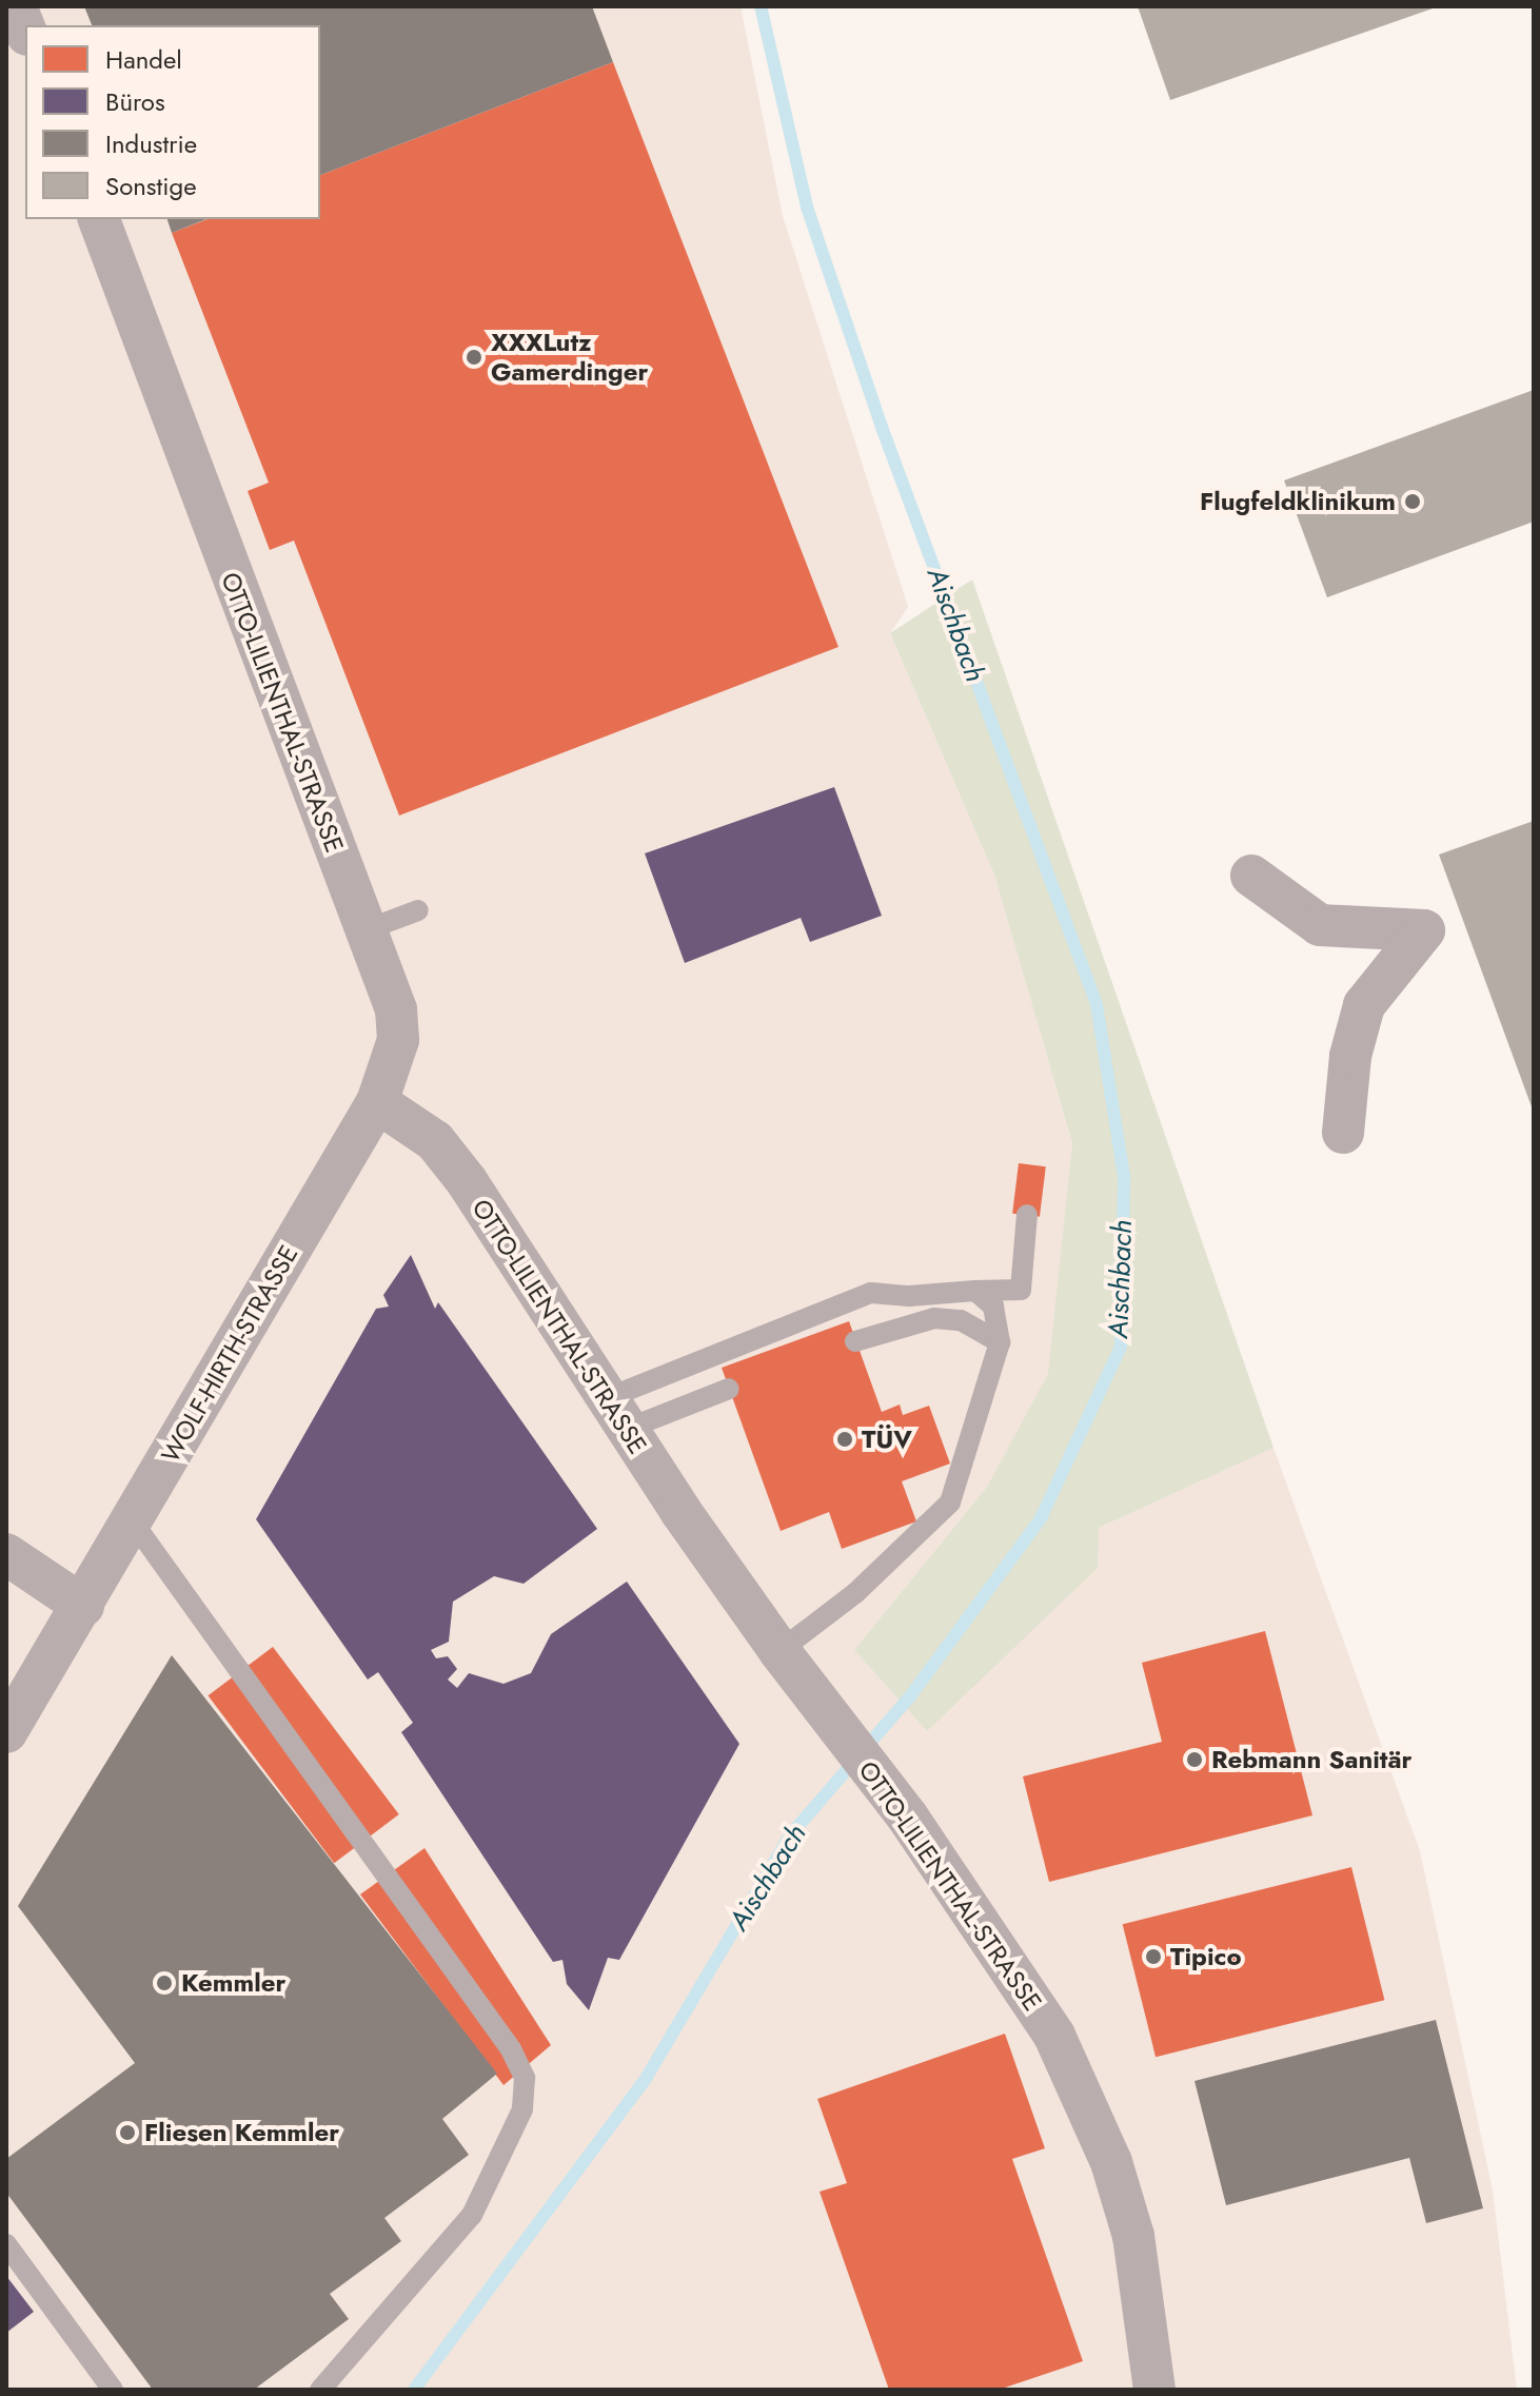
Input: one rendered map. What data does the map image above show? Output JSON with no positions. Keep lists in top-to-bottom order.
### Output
{
  "streets": {
    "street": ["OTTO-LILIENTHAL-STRASSE", "WOLF-HIRTH-STRASSE"]
  },
  "crossings": [
    ["OTTO-LILIENTHAL-STRASSE", "WOLF-HIRTH-STRASSE"]
  ],
  "water": ["Aischbach"],
  "places": [
    "XXXLutz Gamerdinger",
    "Flugfeldklinikum",
    "TÜV",
    "Rebmann Sanitär",
    "Tipico",
    "Kemmler",
    "Fliesen Kemmler"
  ],
  "legend": [
    "Handel",
    "Büros",
    "Industrie",
    "Sonstige"
  ]
}
